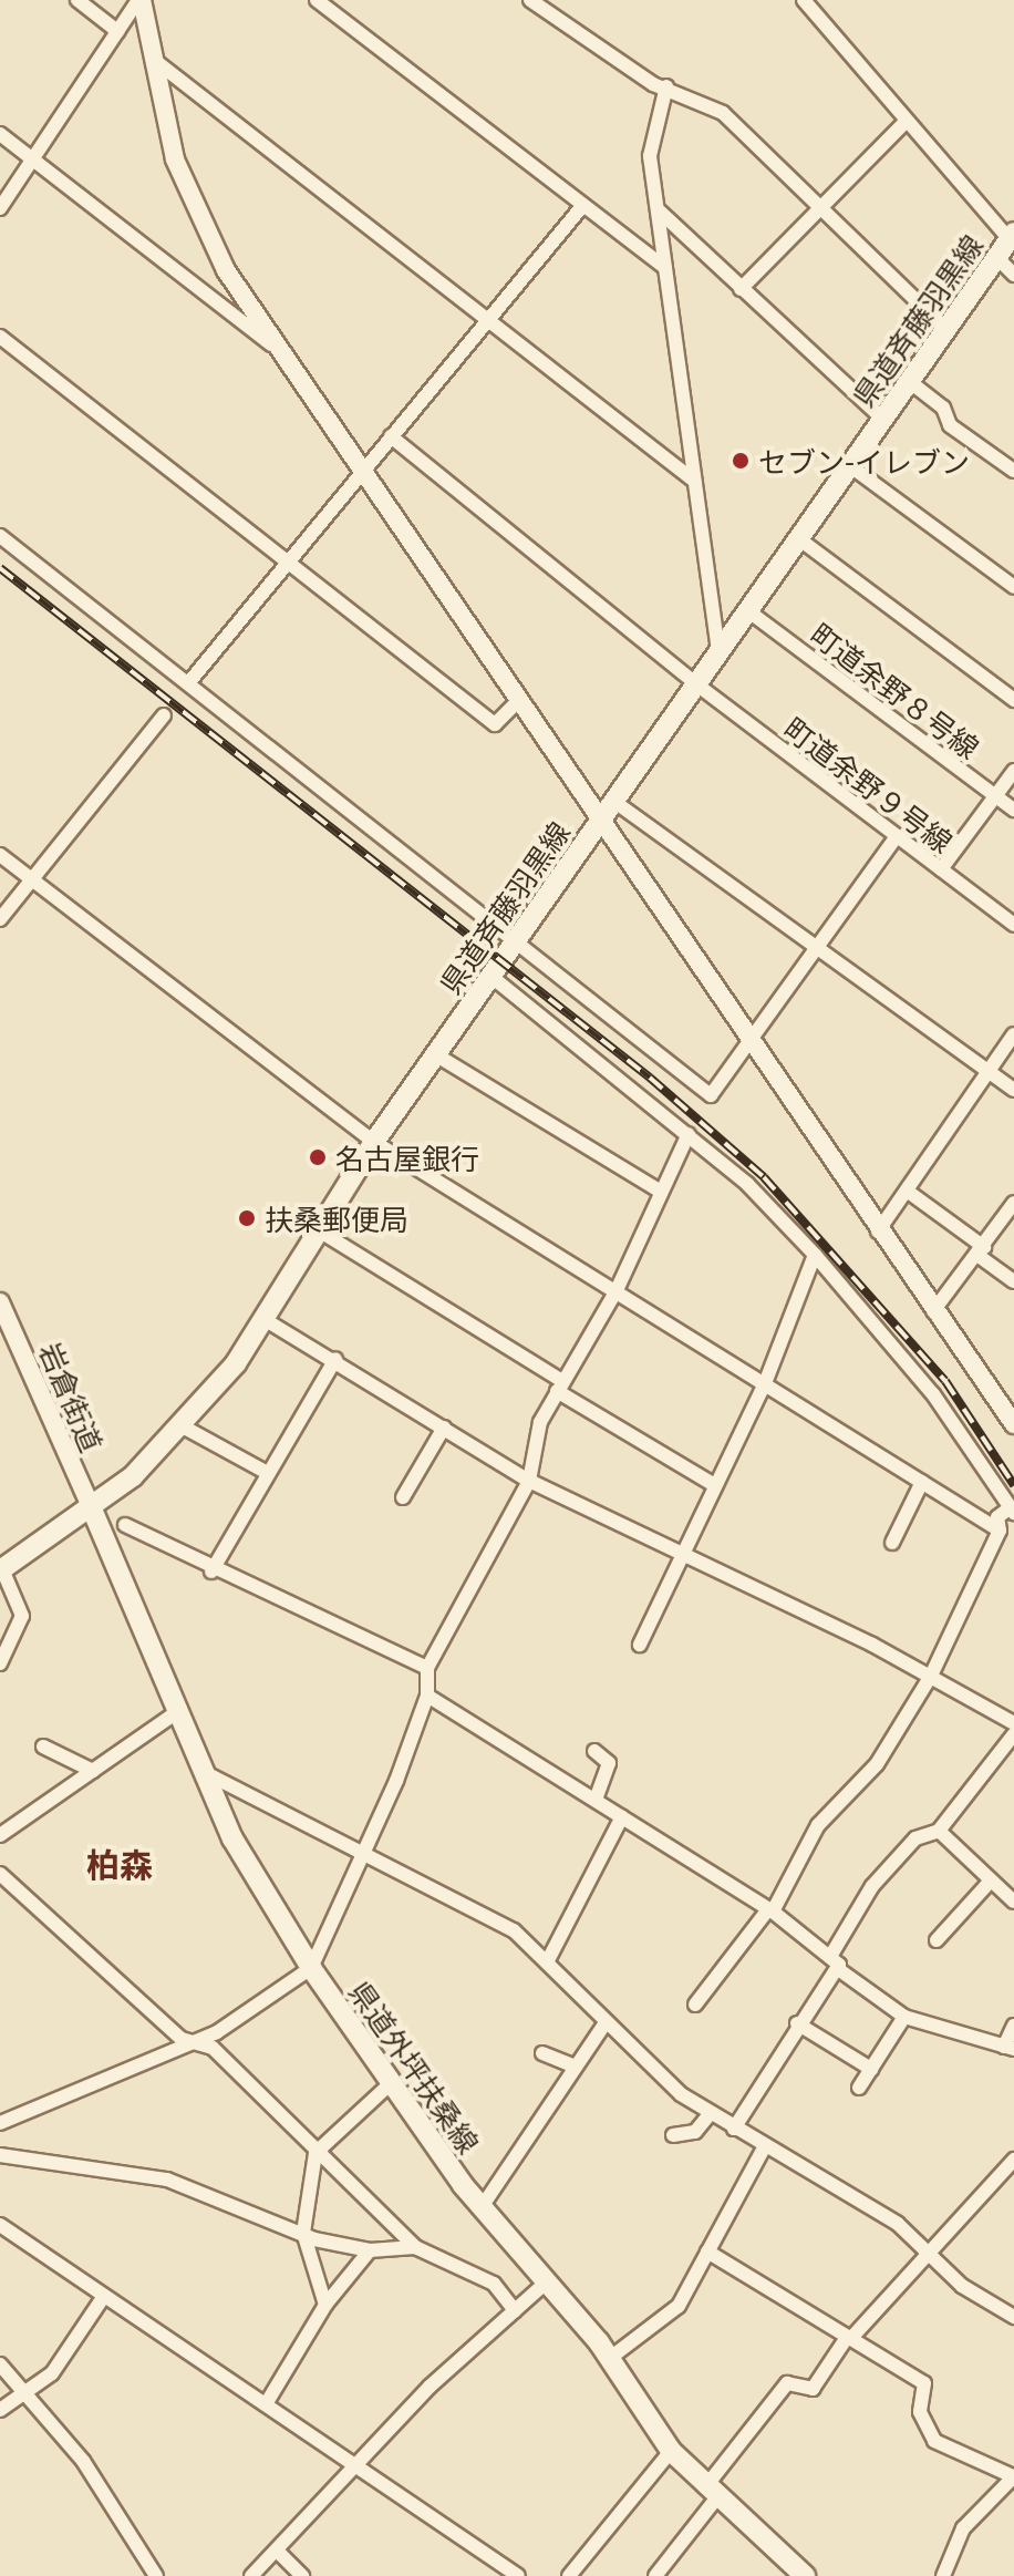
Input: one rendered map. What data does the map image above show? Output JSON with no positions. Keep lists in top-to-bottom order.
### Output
{
  "streets": {
    "main road": ["県道斉藤羽黒線", "県道外坪扶桑線"],
    "street": ["町道余野８号線", "町道余野９号線", "岩倉街道"]
  },
  "crossings": [
    ["県道斉藤羽黒線", "町道余野８号線"],
    ["県道斉藤羽黒線", "町道余野９号線"],
    ["県道斉藤羽黒線", "岩倉街道"],
    ["県道斉藤羽黒線", "県道外坪扶桑線"],
    ["岩倉街道", "県道外坪扶桑線"]
  ],
  "districts": ["柏森"],
  "places": ["セブン-イレブン", "名古屋銀行", "扶桑郵便局"]
}
